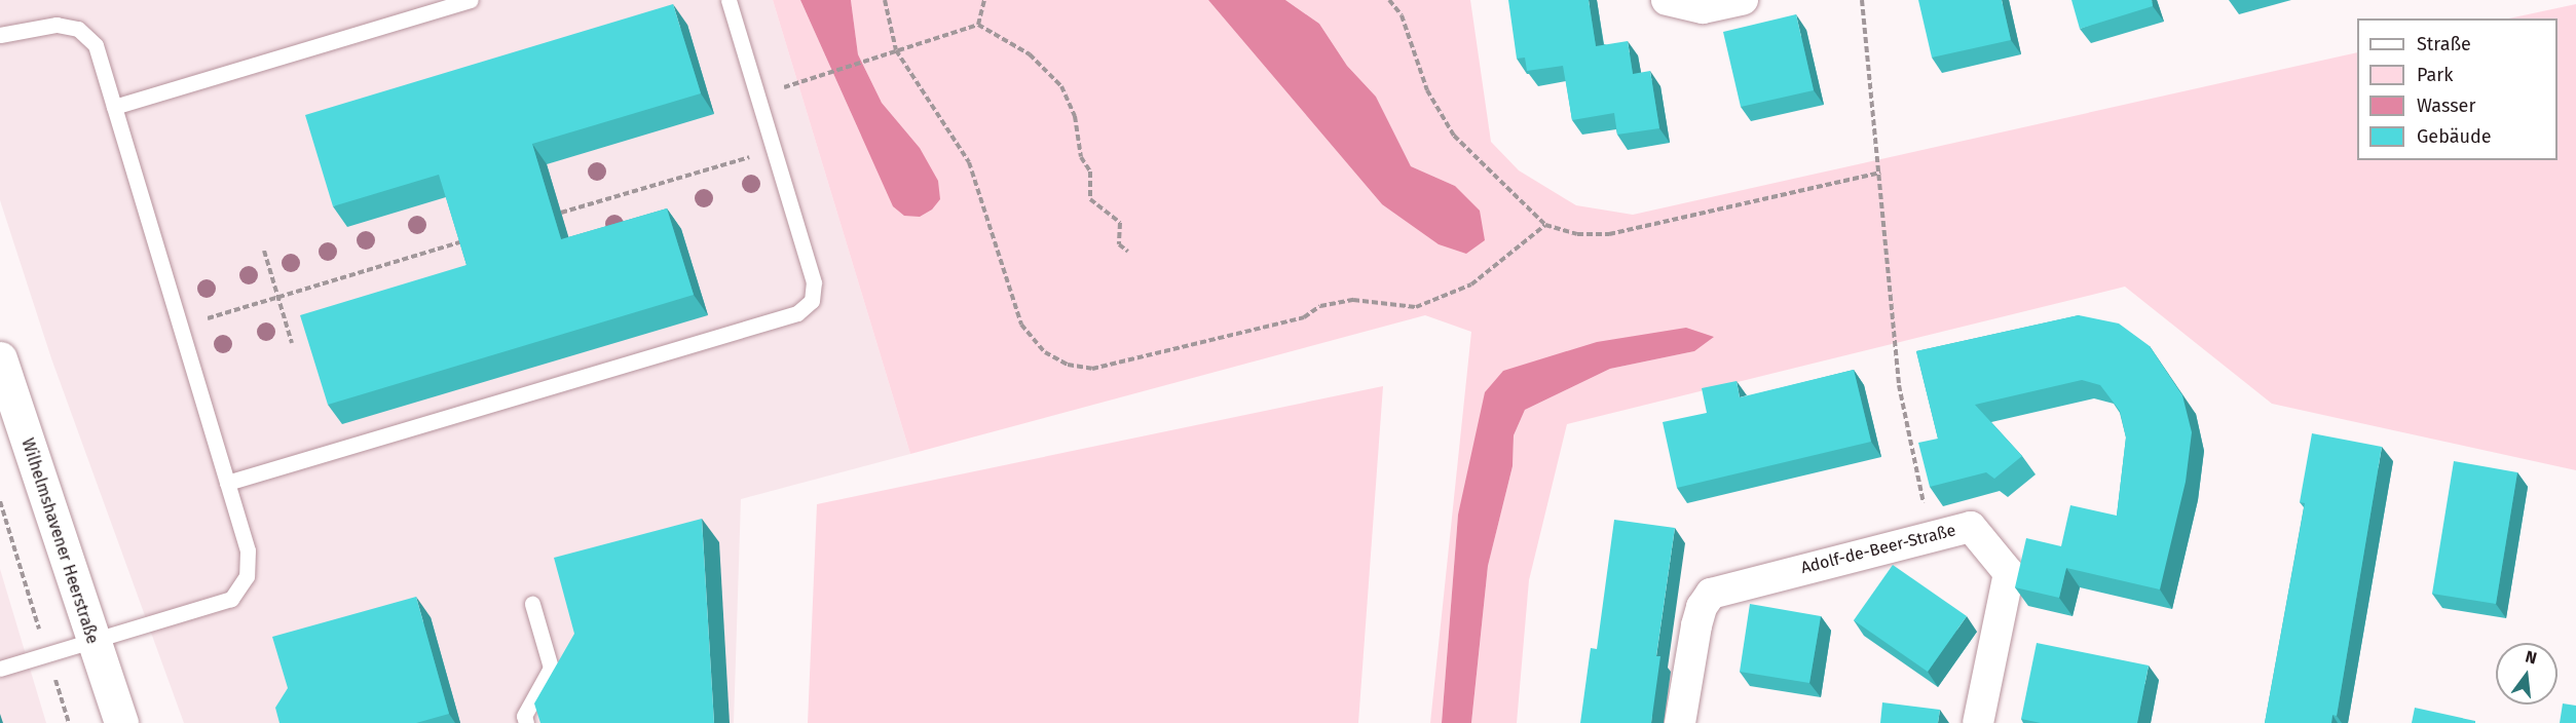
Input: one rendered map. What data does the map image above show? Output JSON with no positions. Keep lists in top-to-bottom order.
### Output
{
  "streets": {
    "street": ["Wilhelmshavener Heerstraße", "Adolf-de-Beer-Straße"]
  },
  "legend": [
    "Straße",
    "Park",
    "Wasser",
    "Gebäude"
  ],
  "north": "top"
}
